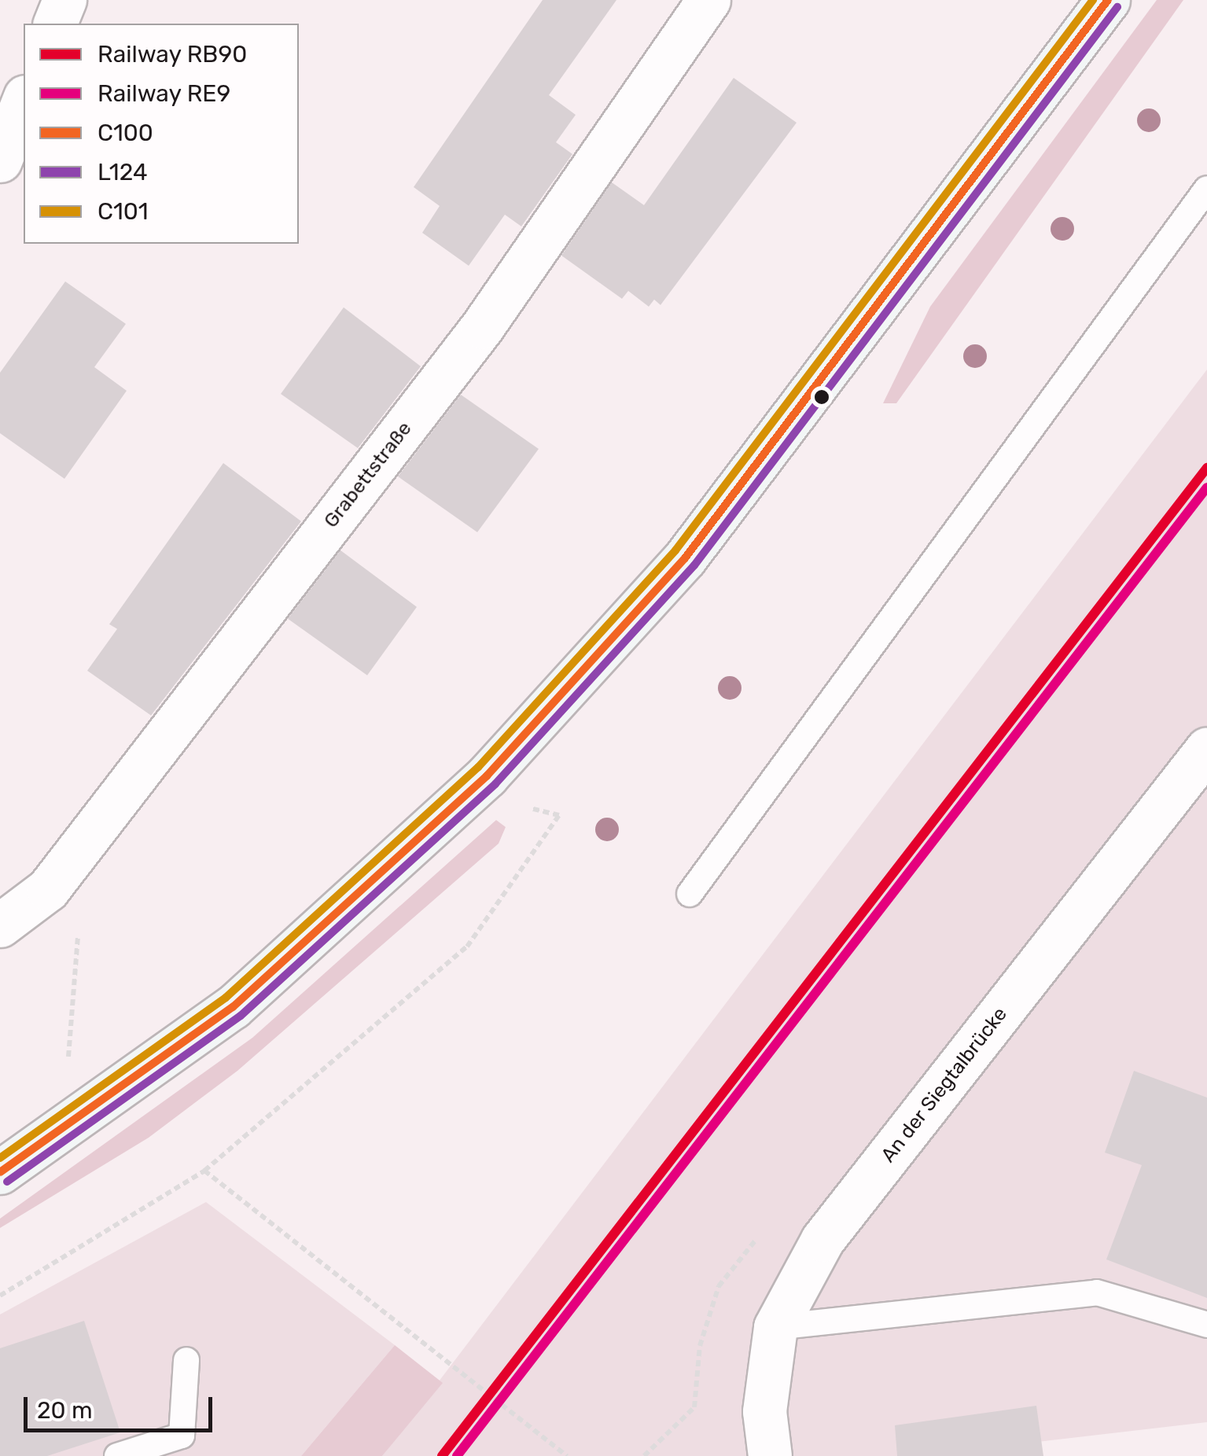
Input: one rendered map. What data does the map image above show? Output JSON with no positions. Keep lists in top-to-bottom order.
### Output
{
  "streets": {
    "street": ["Grabettstraße", "An der Siegtalbrücke"]
  },
  "lines": [
    "transit line C100",
    "transit line C101",
    "transit line L124",
    "rail line RB90",
    "rail line RE9"
  ],
  "legend": [
    "Railway RB90",
    "Railway RE9",
    "C100",
    "L124",
    "C101"
  ],
  "scale_bar": "20 m"
}
